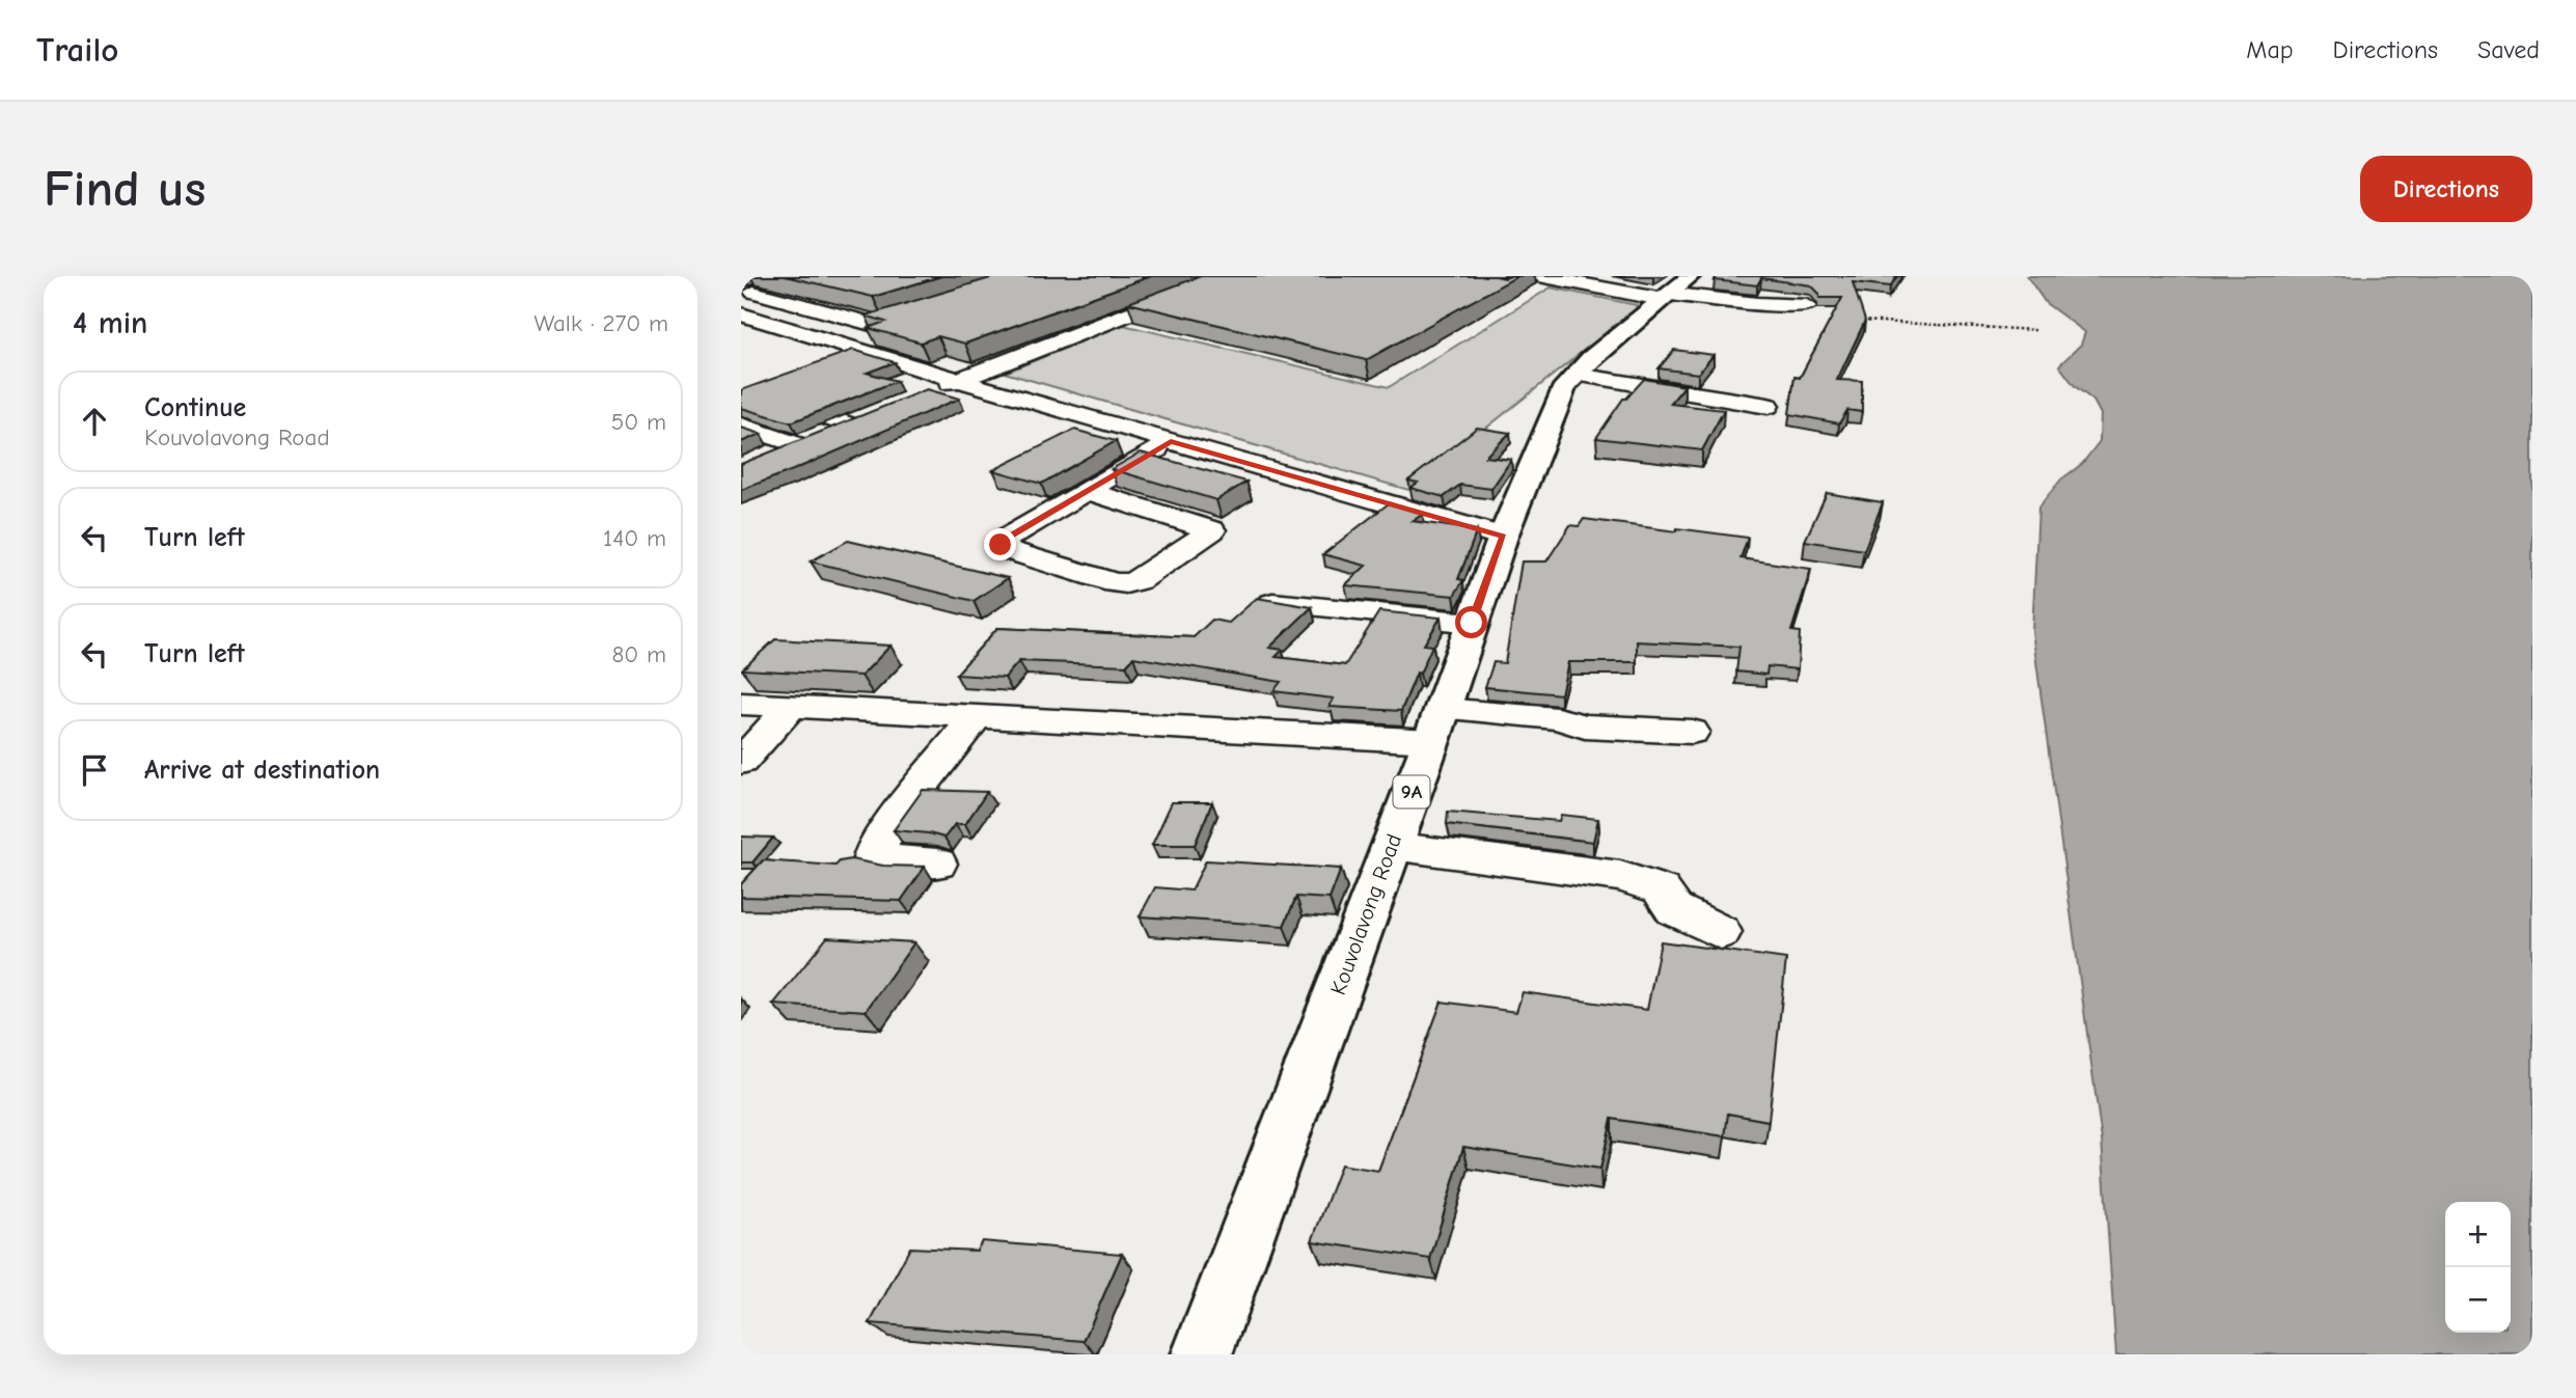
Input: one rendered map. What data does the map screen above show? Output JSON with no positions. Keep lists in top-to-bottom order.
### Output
{
  "streets": {
    "main road": ["9A", "Kouvolavong Road"]
  },
  "page": {
    "header": "Trailo",
    "nav": ["Map", "Directions", "Saved"],
    "buttons": "Directions",
    "title": "Find us",
    "heading": ["4 min", "Walk · 270 m"],
    "list": [
      ["Continue", "Kouvolavong Road", "50 m"],
      ["Turn left", "140 m"],
      ["Turn left", "80 m"],
      "Arrive at destination"
    ],
    "map_buttons": ["+", "−"]
  }
}
